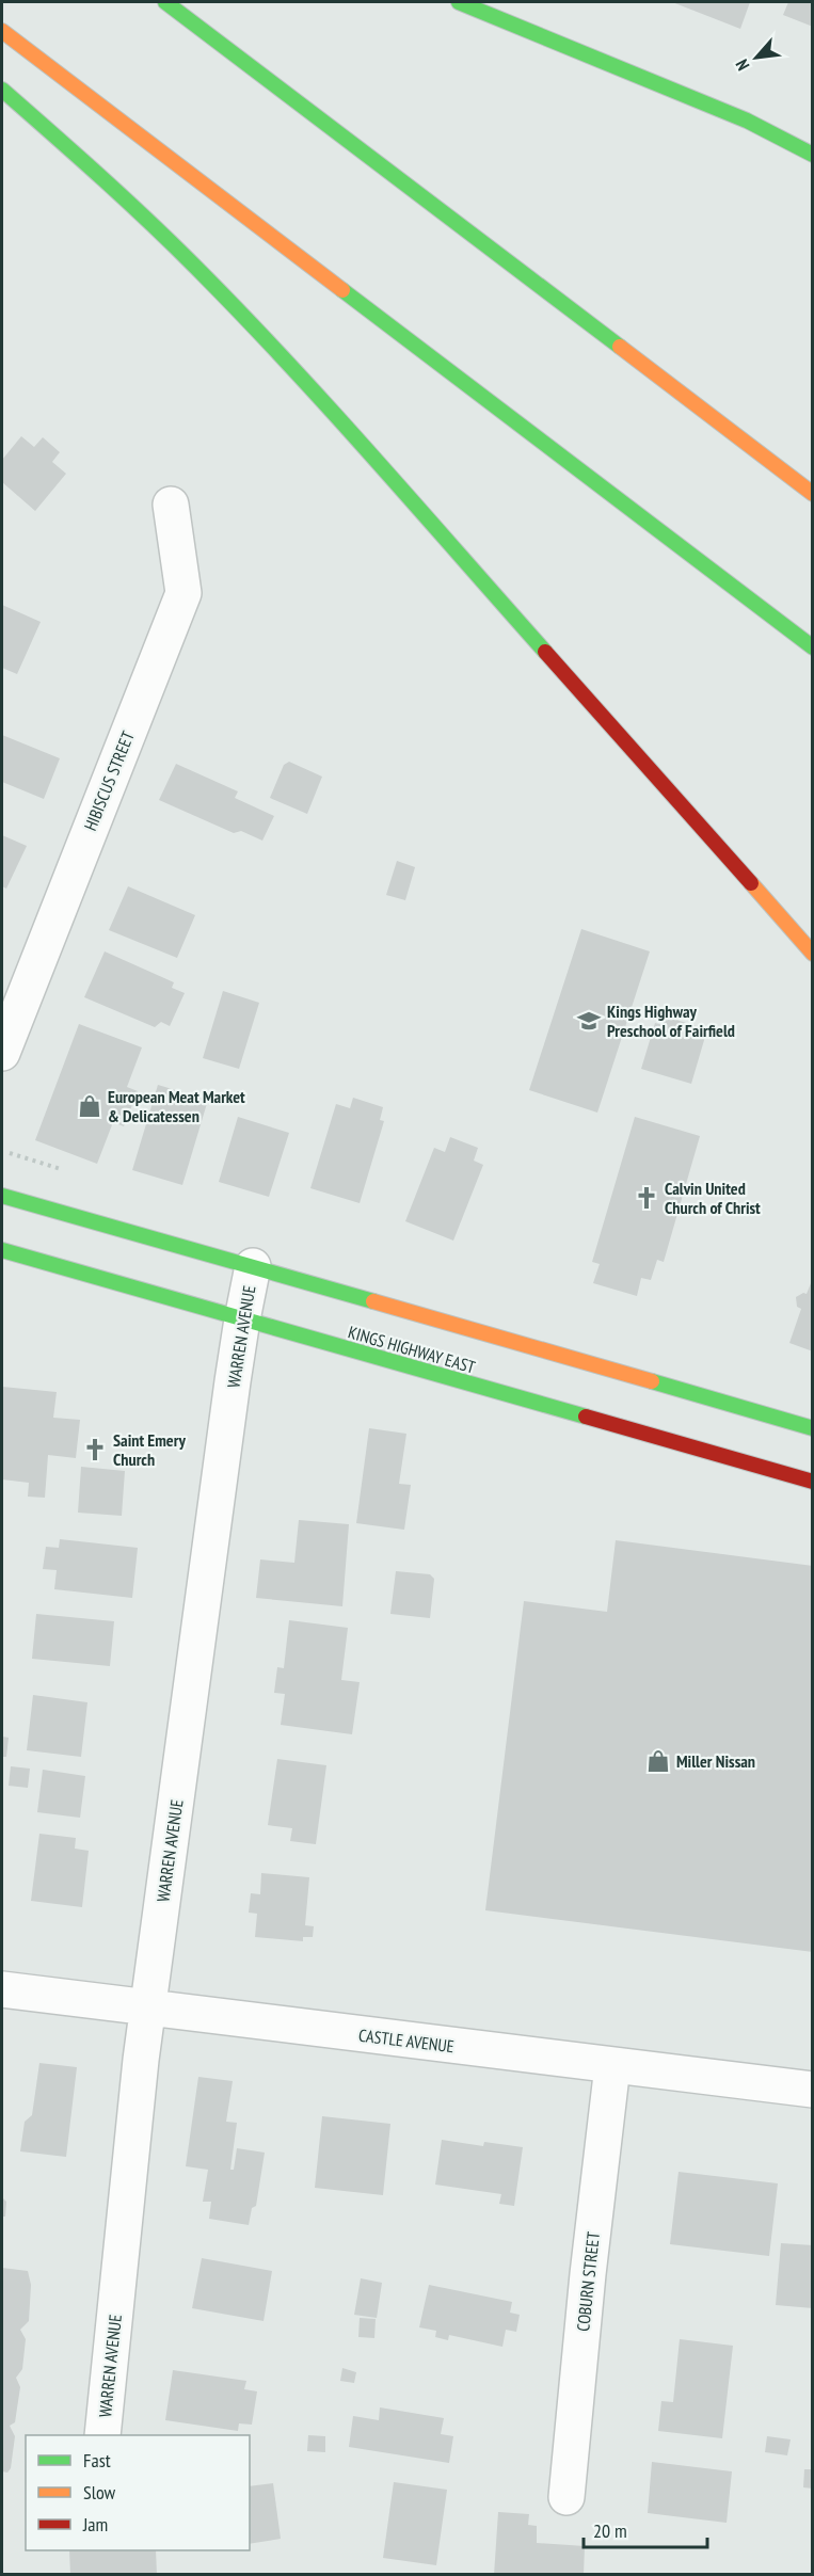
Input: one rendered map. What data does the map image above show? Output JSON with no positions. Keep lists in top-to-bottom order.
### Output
{
  "streets": {
    "main road": ["KINGS HIGHWAY EAST"],
    "street": [
      "HIBISCUS STREET",
      "WARREN AVENUE",
      "CASTLE AVENUE",
      "COBURN STREET"
    ]
  },
  "crossings": [
    ["WARREN AVENUE", "KINGS HIGHWAY EAST"],
    ["WARREN AVENUE", "CASTLE AVENUE"],
    ["CASTLE AVENUE", "COBURN STREET"]
  ],
  "places": {
    "school or university": ["Kings Highway Preschool of Fairfield"],
    "shop": ["European Meat Market & Delicatessen", "Miller Nissan"],
    "church": ["Calvin United Church of Christ", "Saint Emery Church"]
  },
  "legend": ["Fast", "Slow", "Jam"],
  "scale_bar": "20 m",
  "north": "bottom left"
}
